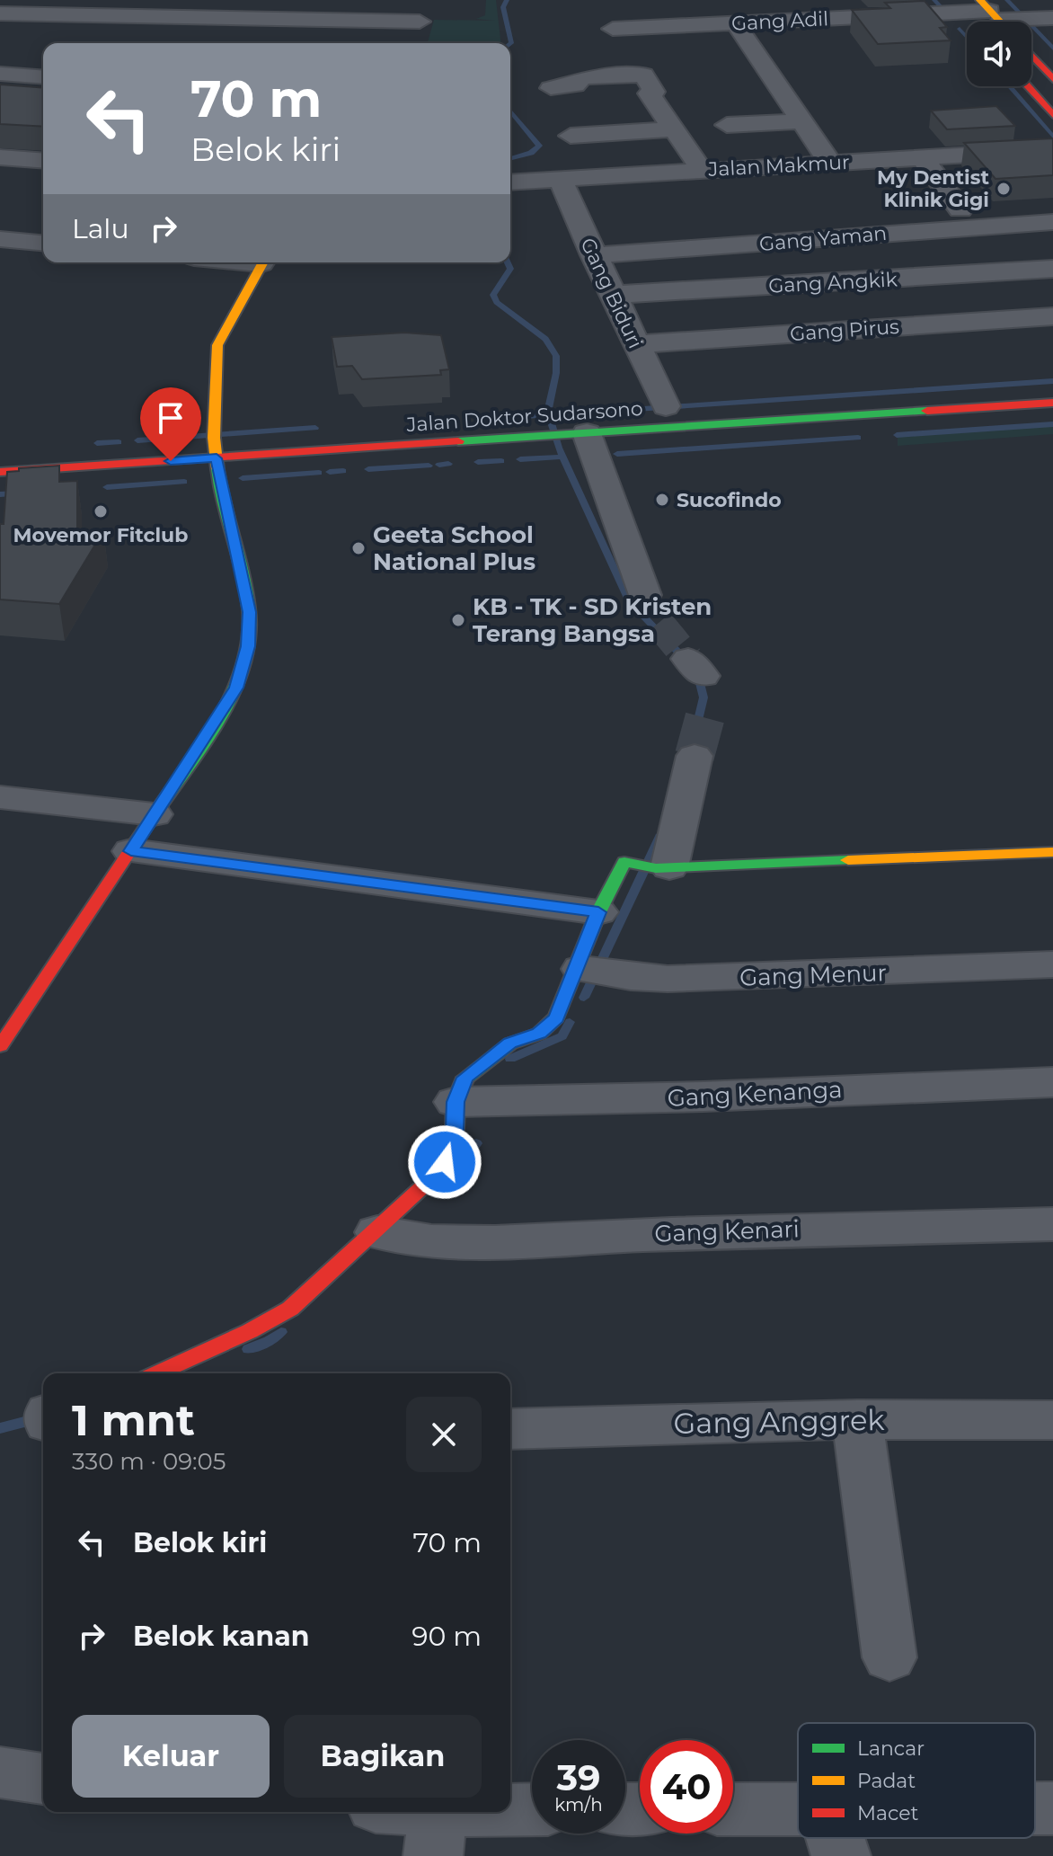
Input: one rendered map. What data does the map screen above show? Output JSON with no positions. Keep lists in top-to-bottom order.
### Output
{
  "streets": {
    "street": [
      "Gang Adil",
      "Jalan Makmur",
      "Gang Yaman",
      "Gang Angkik",
      "Gang Biduri",
      "Gang Pirus",
      "Jalan Doktor Sudarsono",
      "Gang Menur",
      "Gang Kenanga",
      "Gang Kenari",
      "Gang Anggrek"
    ]
  },
  "crossings": [
    ["Jalan Makmur", "Gang Biduri"],
    ["Gang Yaman", "Gang Biduri"],
    ["Gang Angkik", "Gang Biduri"],
    ["Gang Biduri", "Gang Pirus"],
    ["Gang Biduri", "Jalan Doktor Sudarsono"]
  ],
  "places": [
    "My Dentist Klinik Gigi",
    "Sucofindo",
    "Movemor Fitclub",
    "Geeta School National Plus",
    "KB - TK - SD Kristen Terang Bangsa"
  ],
  "legend": ["Lancar", "Padat", "Macet"],
  "page": {
    "turn": ["70 m", "Belok kiri"],
    "then": "Lalu",
    "heading": ["1 mnt", "330 m · 09:05"],
    "list": [
      {
        "name": "Belok kiri",
        "value": "70 m"
      },
      {
        "name": "Belok kanan",
        "value": "90 m"
      }
    ],
    "buttons": ["Keluar", "Bagikan"],
    "speed": "39 km/h",
    "limit": "40"
  }
}
